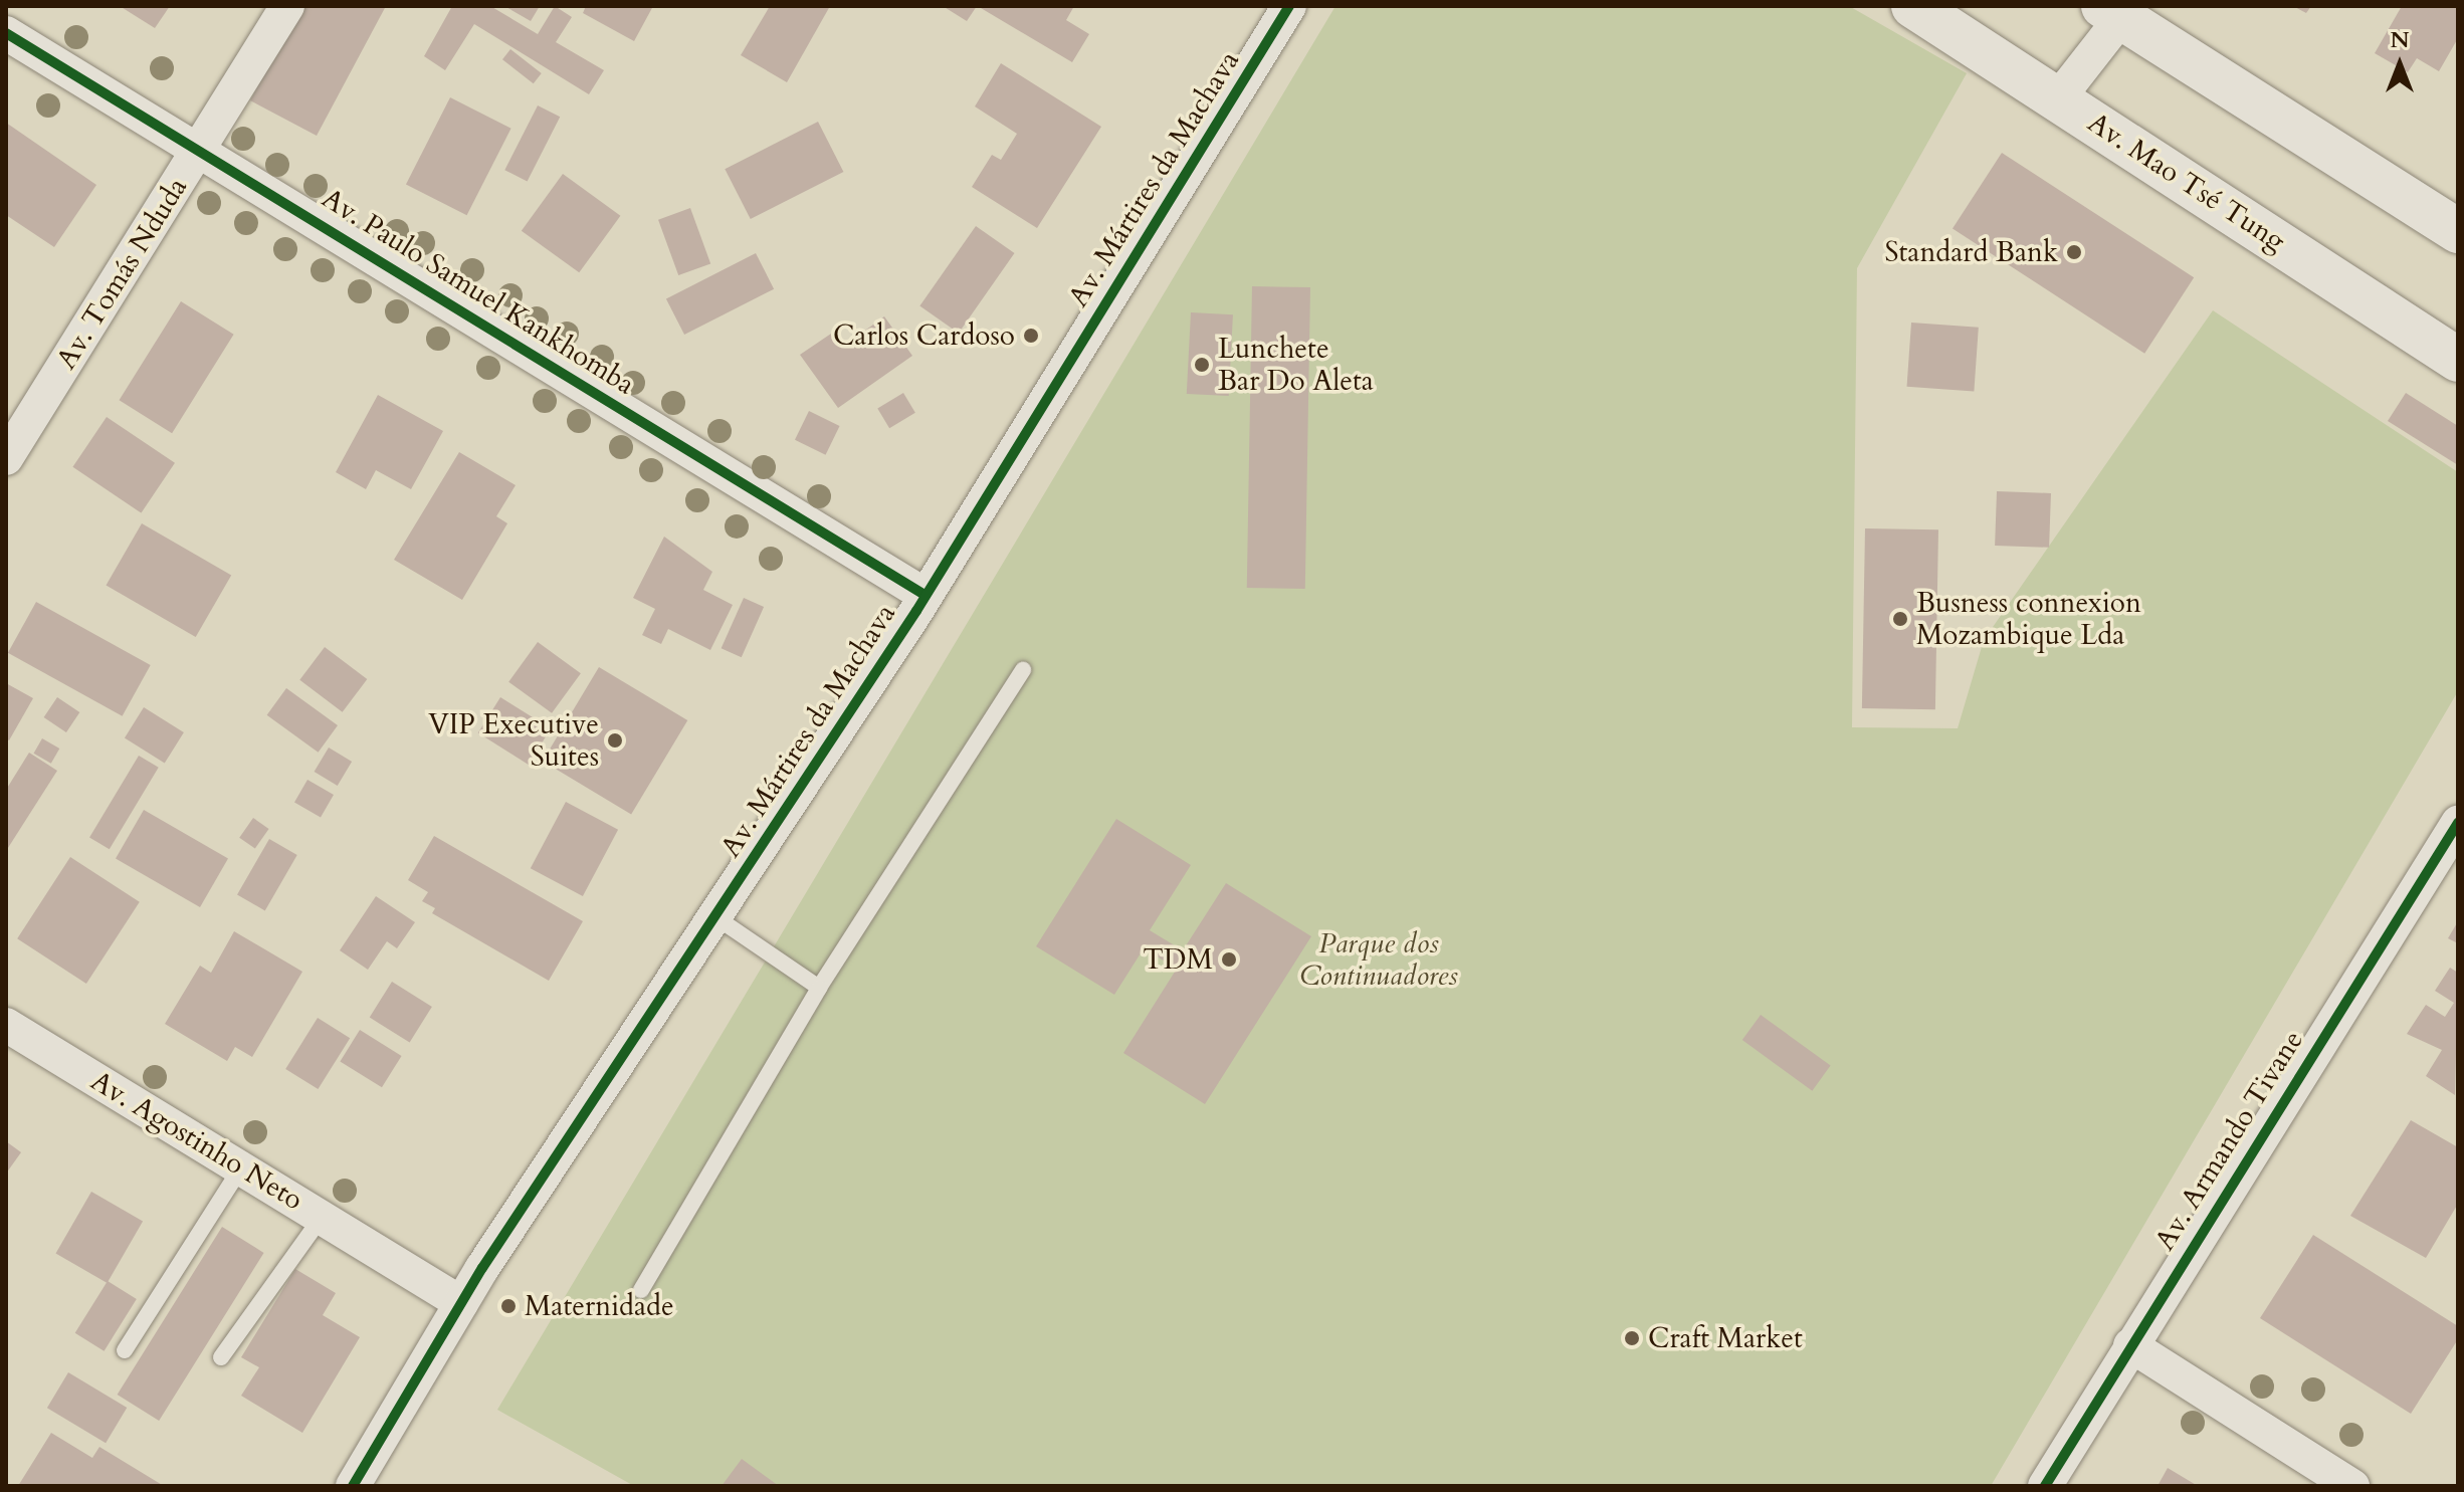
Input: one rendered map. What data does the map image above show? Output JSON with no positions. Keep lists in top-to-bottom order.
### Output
{
  "streets": {
    "main road": ["Av. Mao Tsé Tung"],
    "street": [
      "Av. Mártires da Machava",
      "Av. Tomás Nduda",
      "Av. Paulo Samuel Kankhomba",
      "Av. Agostinho Neto",
      "Av. Armando Tivane"
    ]
  },
  "crossings": [
    ["Av. Mártires da Machava", "Av. Paulo Samuel Kankhomba"],
    ["Av. Mártires da Machava", "Av. Agostinho Neto"],
    ["Av. Tomás Nduda", "Av. Paulo Samuel Kankhomba"]
  ],
  "parks": ["Parque dos Continuadores"],
  "places": [
    "Standard Bank",
    "Carlos Cardoso",
    "Lunchete Bar Do Aleta",
    "Busness connexion Mozambique Lda",
    "VIP Executive Suites",
    "TDM",
    "Maternidade",
    "Craft Market"
  ],
  "north": "top"
}
